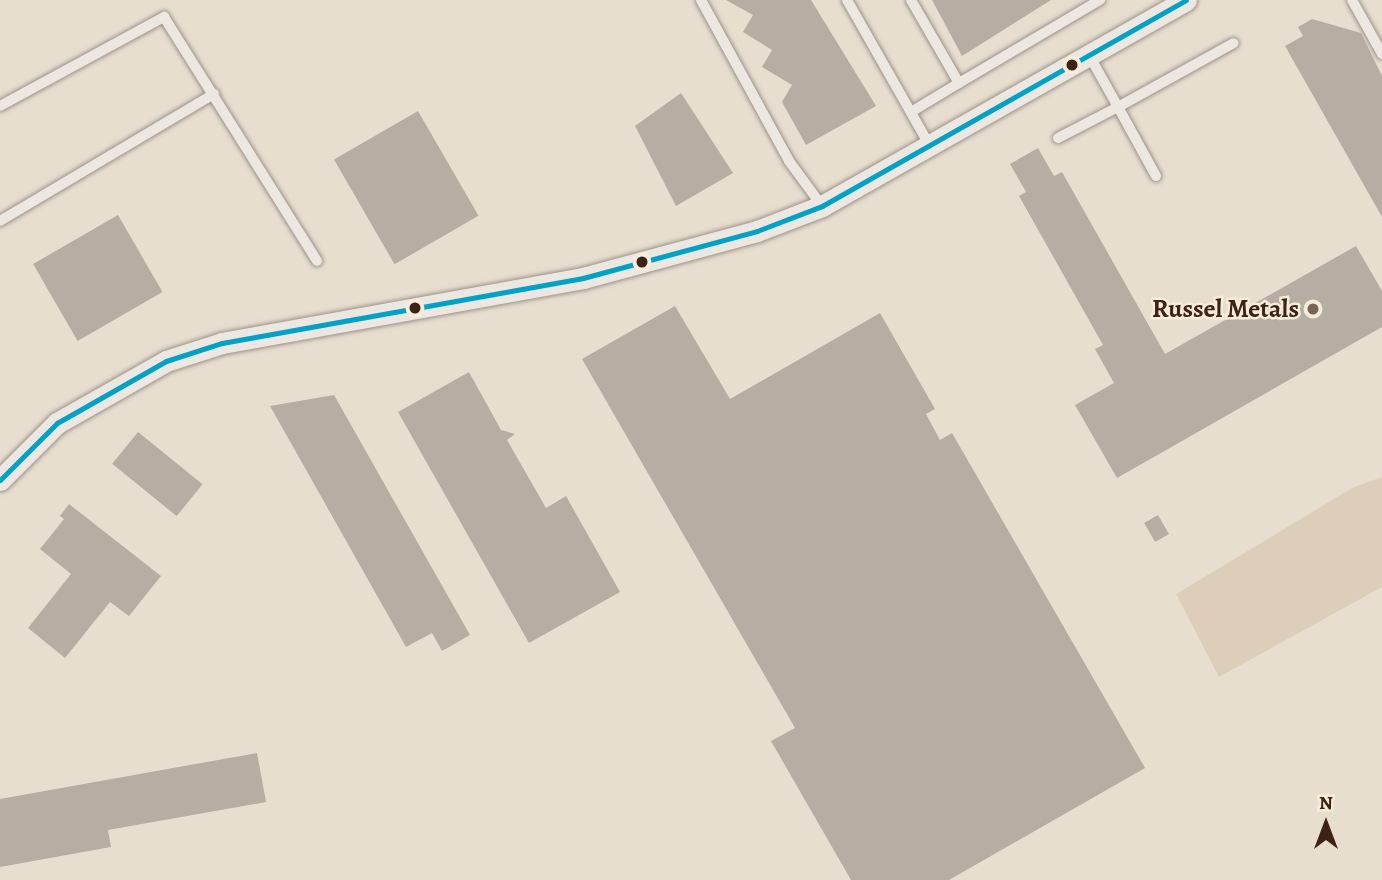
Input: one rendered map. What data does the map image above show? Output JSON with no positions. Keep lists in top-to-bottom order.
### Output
{
  "places": ["Russel Metals"],
  "north": "top"
}
